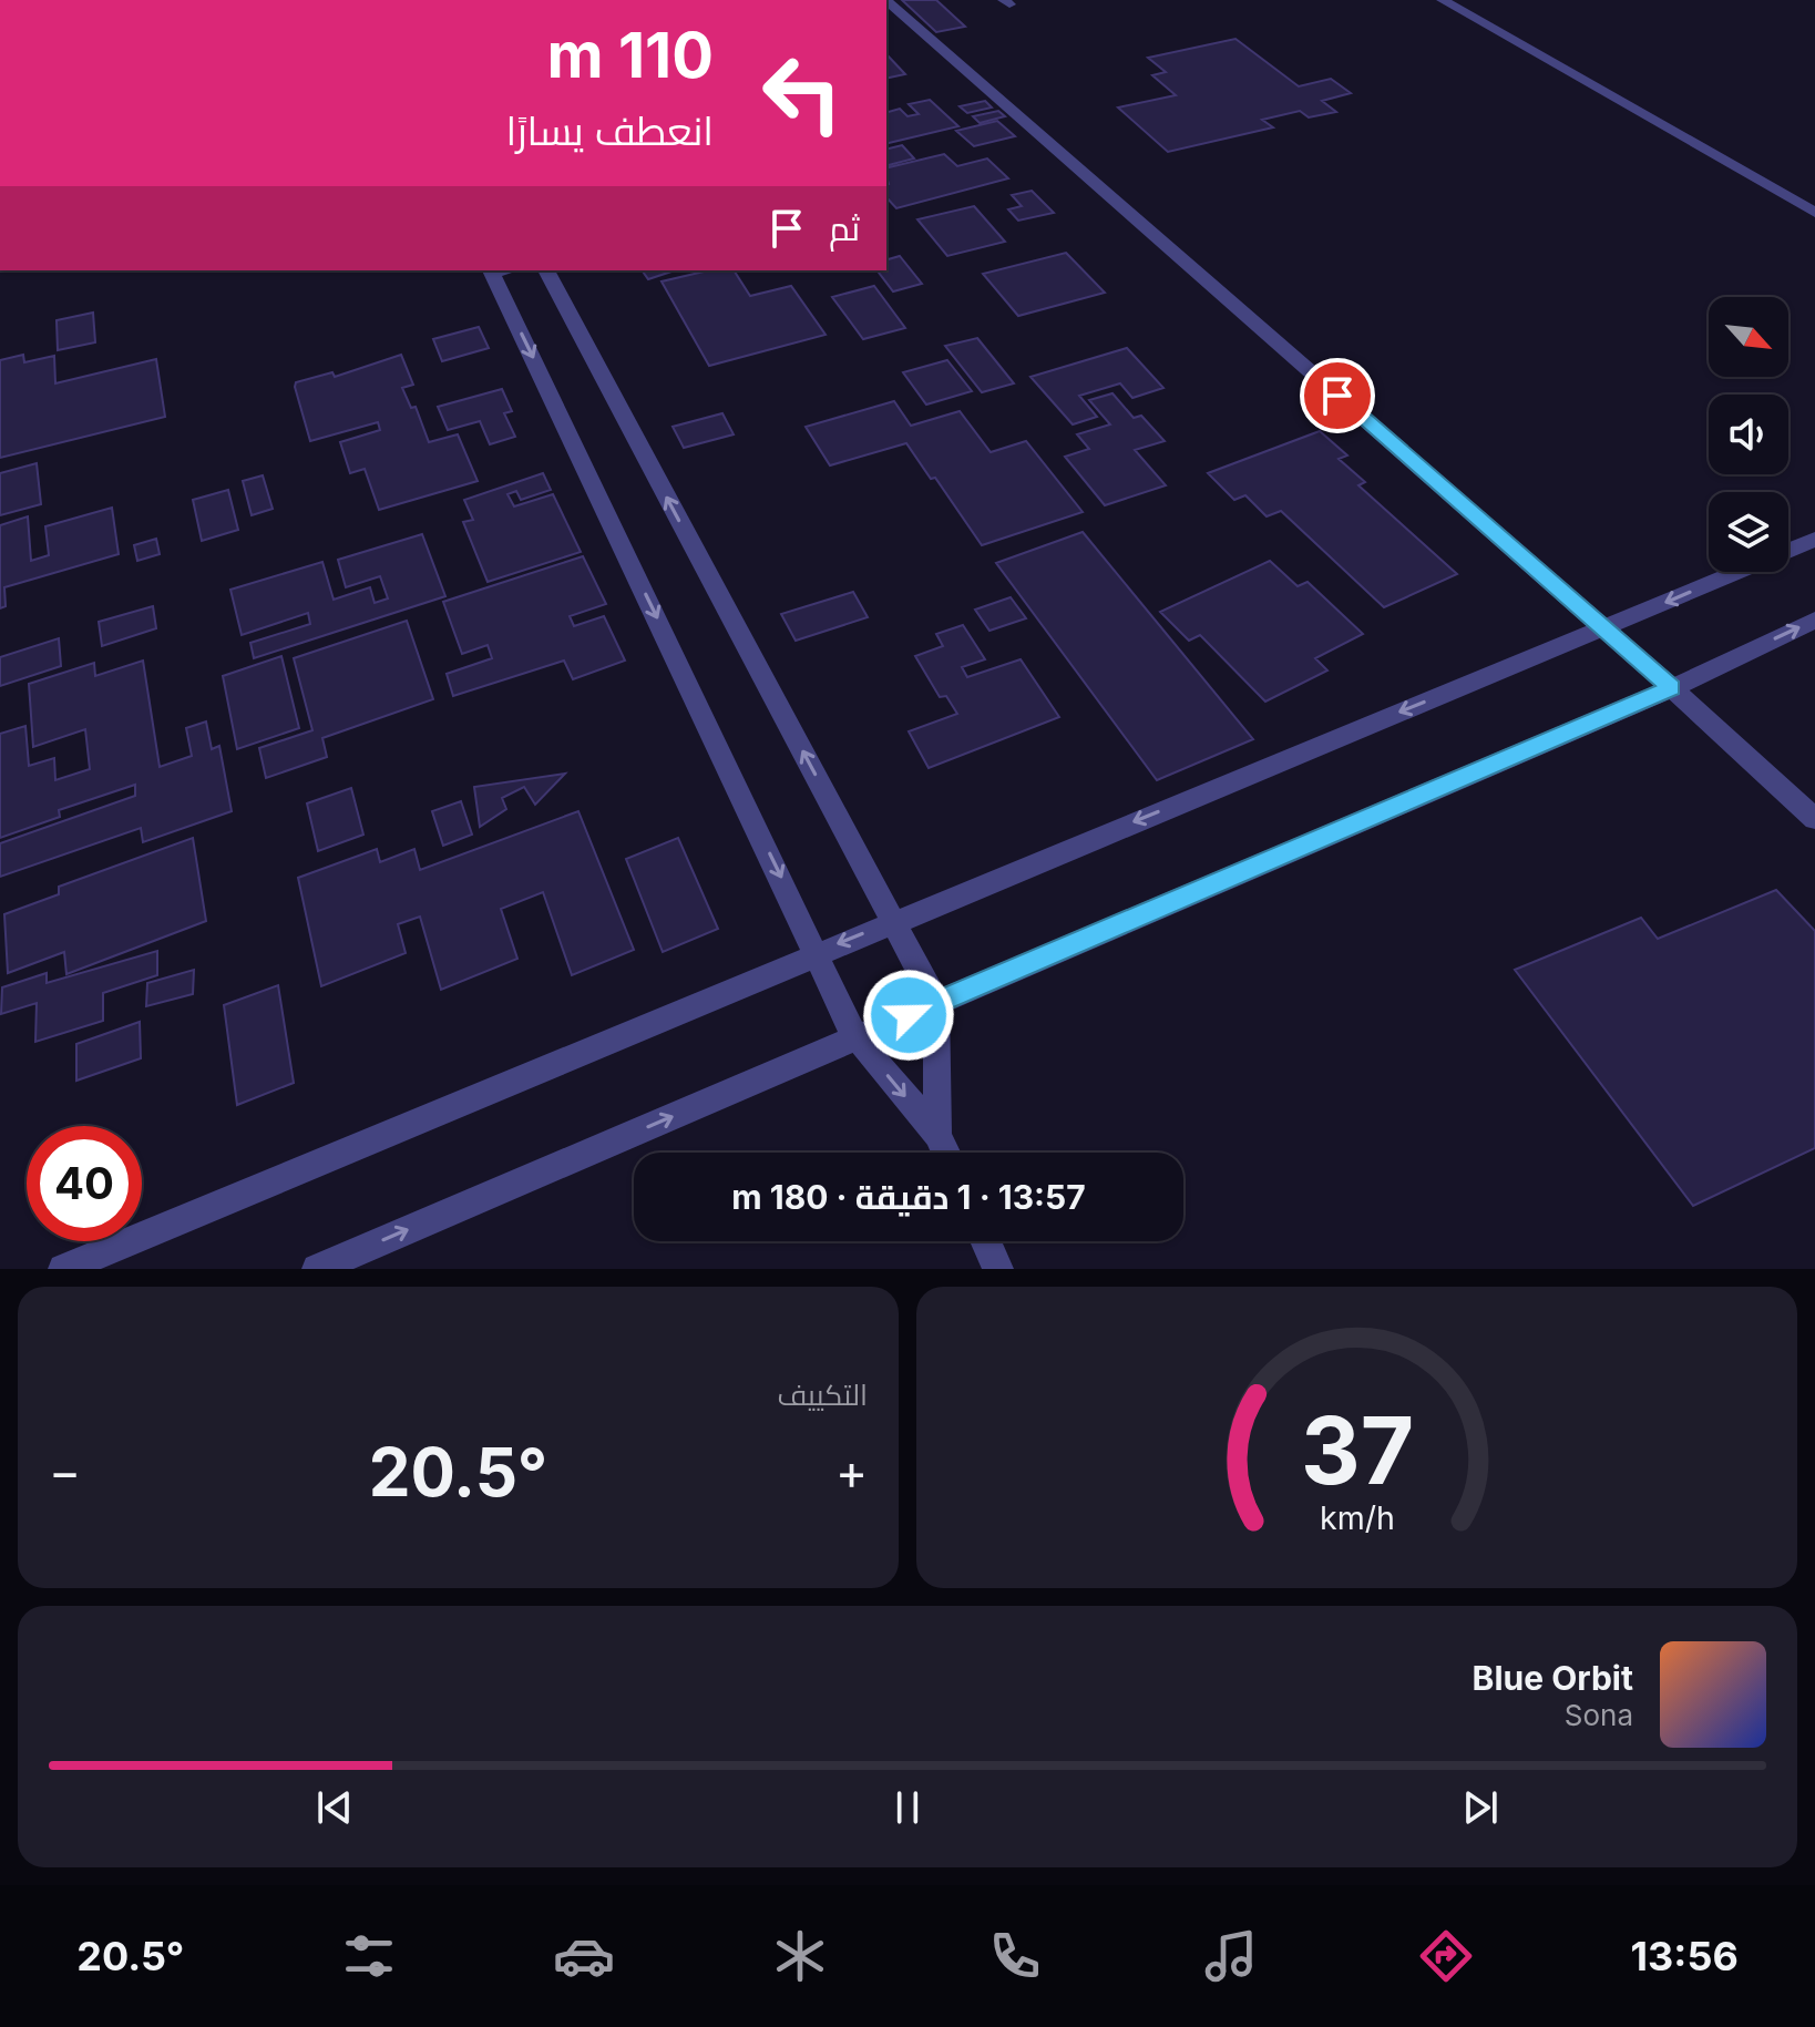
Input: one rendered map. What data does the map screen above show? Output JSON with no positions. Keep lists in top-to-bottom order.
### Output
{
  "north": "bottom right",
  "page": {
    "turn": ["110 m", "انعطف يسارًا"],
    "then": "ثم",
    "limit": "40",
    "trip": "13:57 · 1 دقيقة · 180 m",
    "tile": "التكييف",
    "heat": ["−", "20.5°", "+"],
    "song": ["Blue Orbit", "Sona"],
    "tabs": ["13:56", "20.5°"],
    "gauge": ["37", "km/h"]
  }
}
